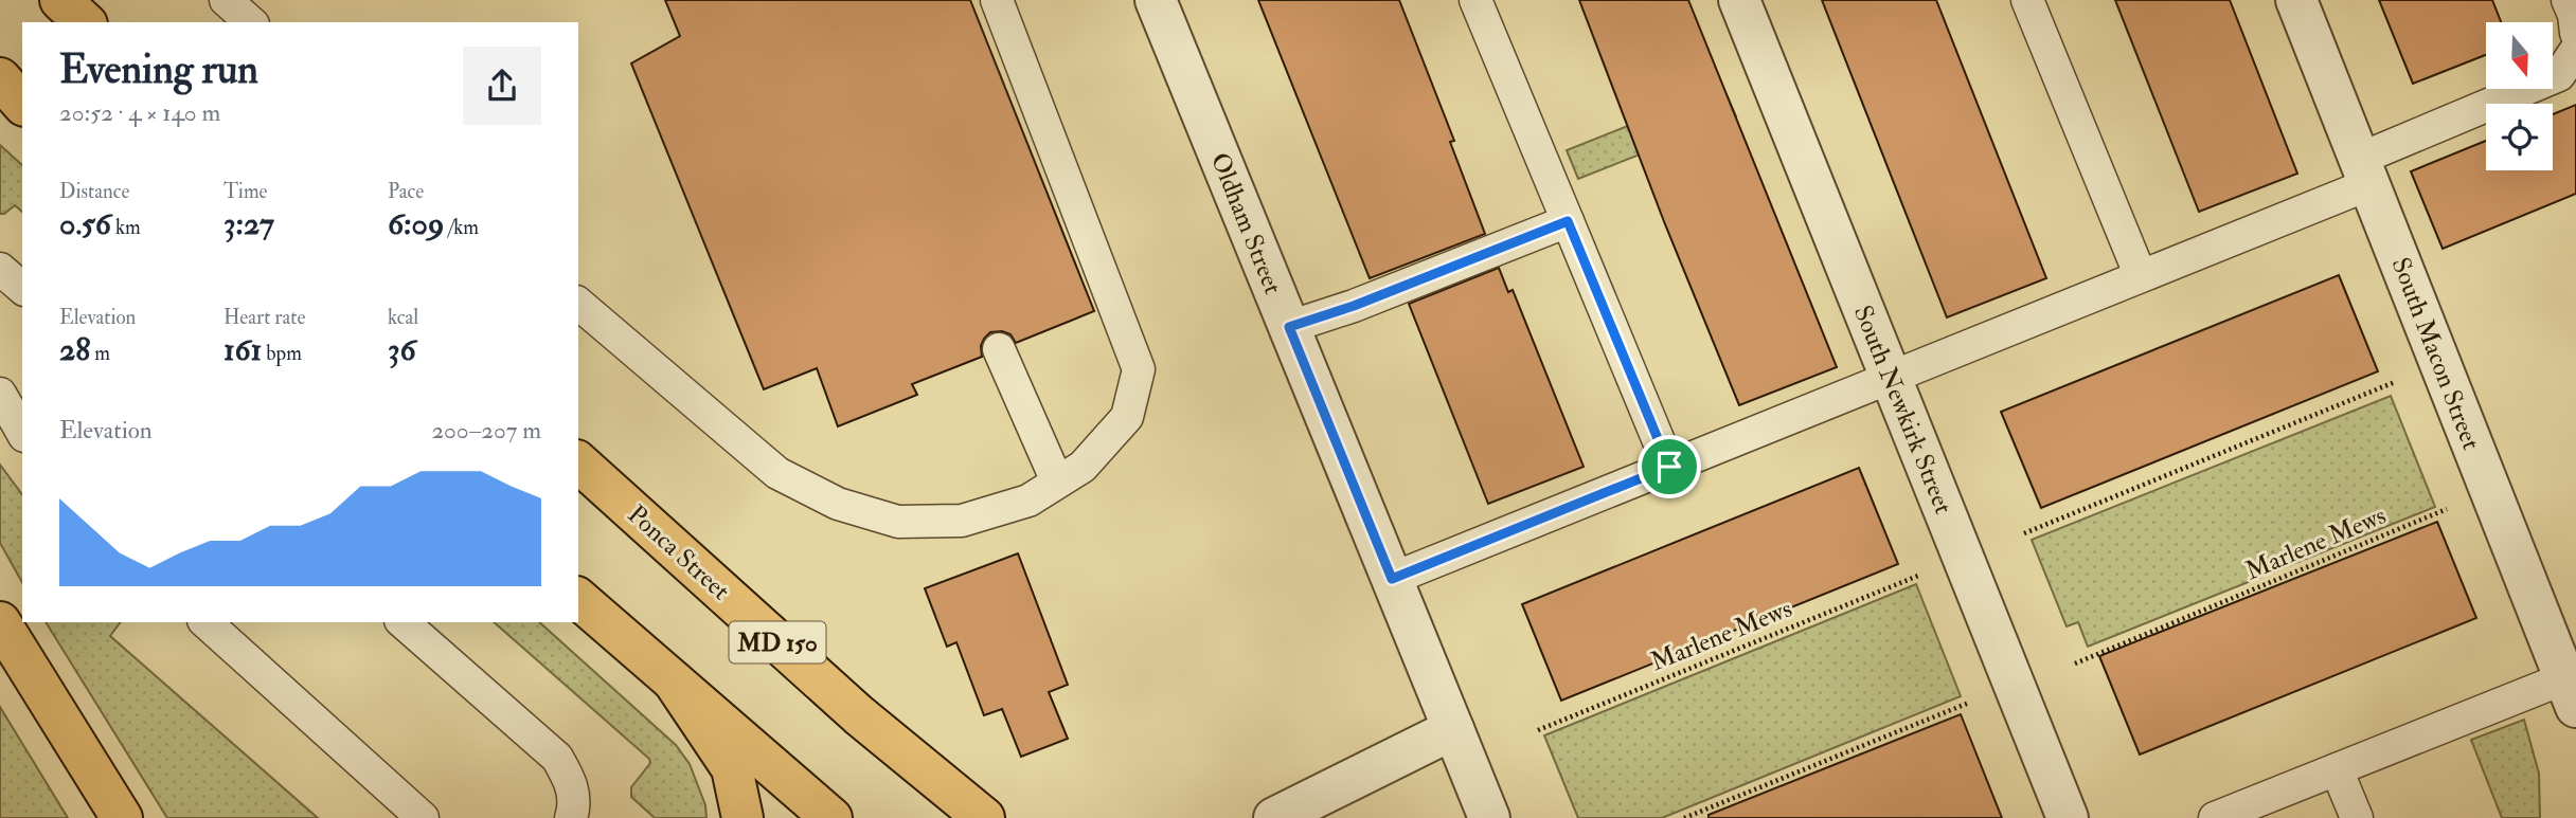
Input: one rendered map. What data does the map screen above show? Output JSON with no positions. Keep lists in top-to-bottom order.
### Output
{
  "streets": {
    "main road": ["Ponca Street", "MD 150"],
    "street": ["Oldham Street", "South Macon Street", "South Newkirk Street"],
    "path": ["Marlene Mews"]
  },
  "north": "bottom",
  "page": {
    "heading": ["Evening run", "20:52 · 4 × 140 m"],
    "stats": [
      ["Distance", "0.56 km"],
      ["Time", "3:27"],
      ["Pace", "6:09 /km"],
      ["Elevation", "28 m"],
      ["Heart rate", "161 bpm"],
      ["kcal", "36"]
    ],
    "chart": ["Elevation", "200–207 m"]
  }
}
